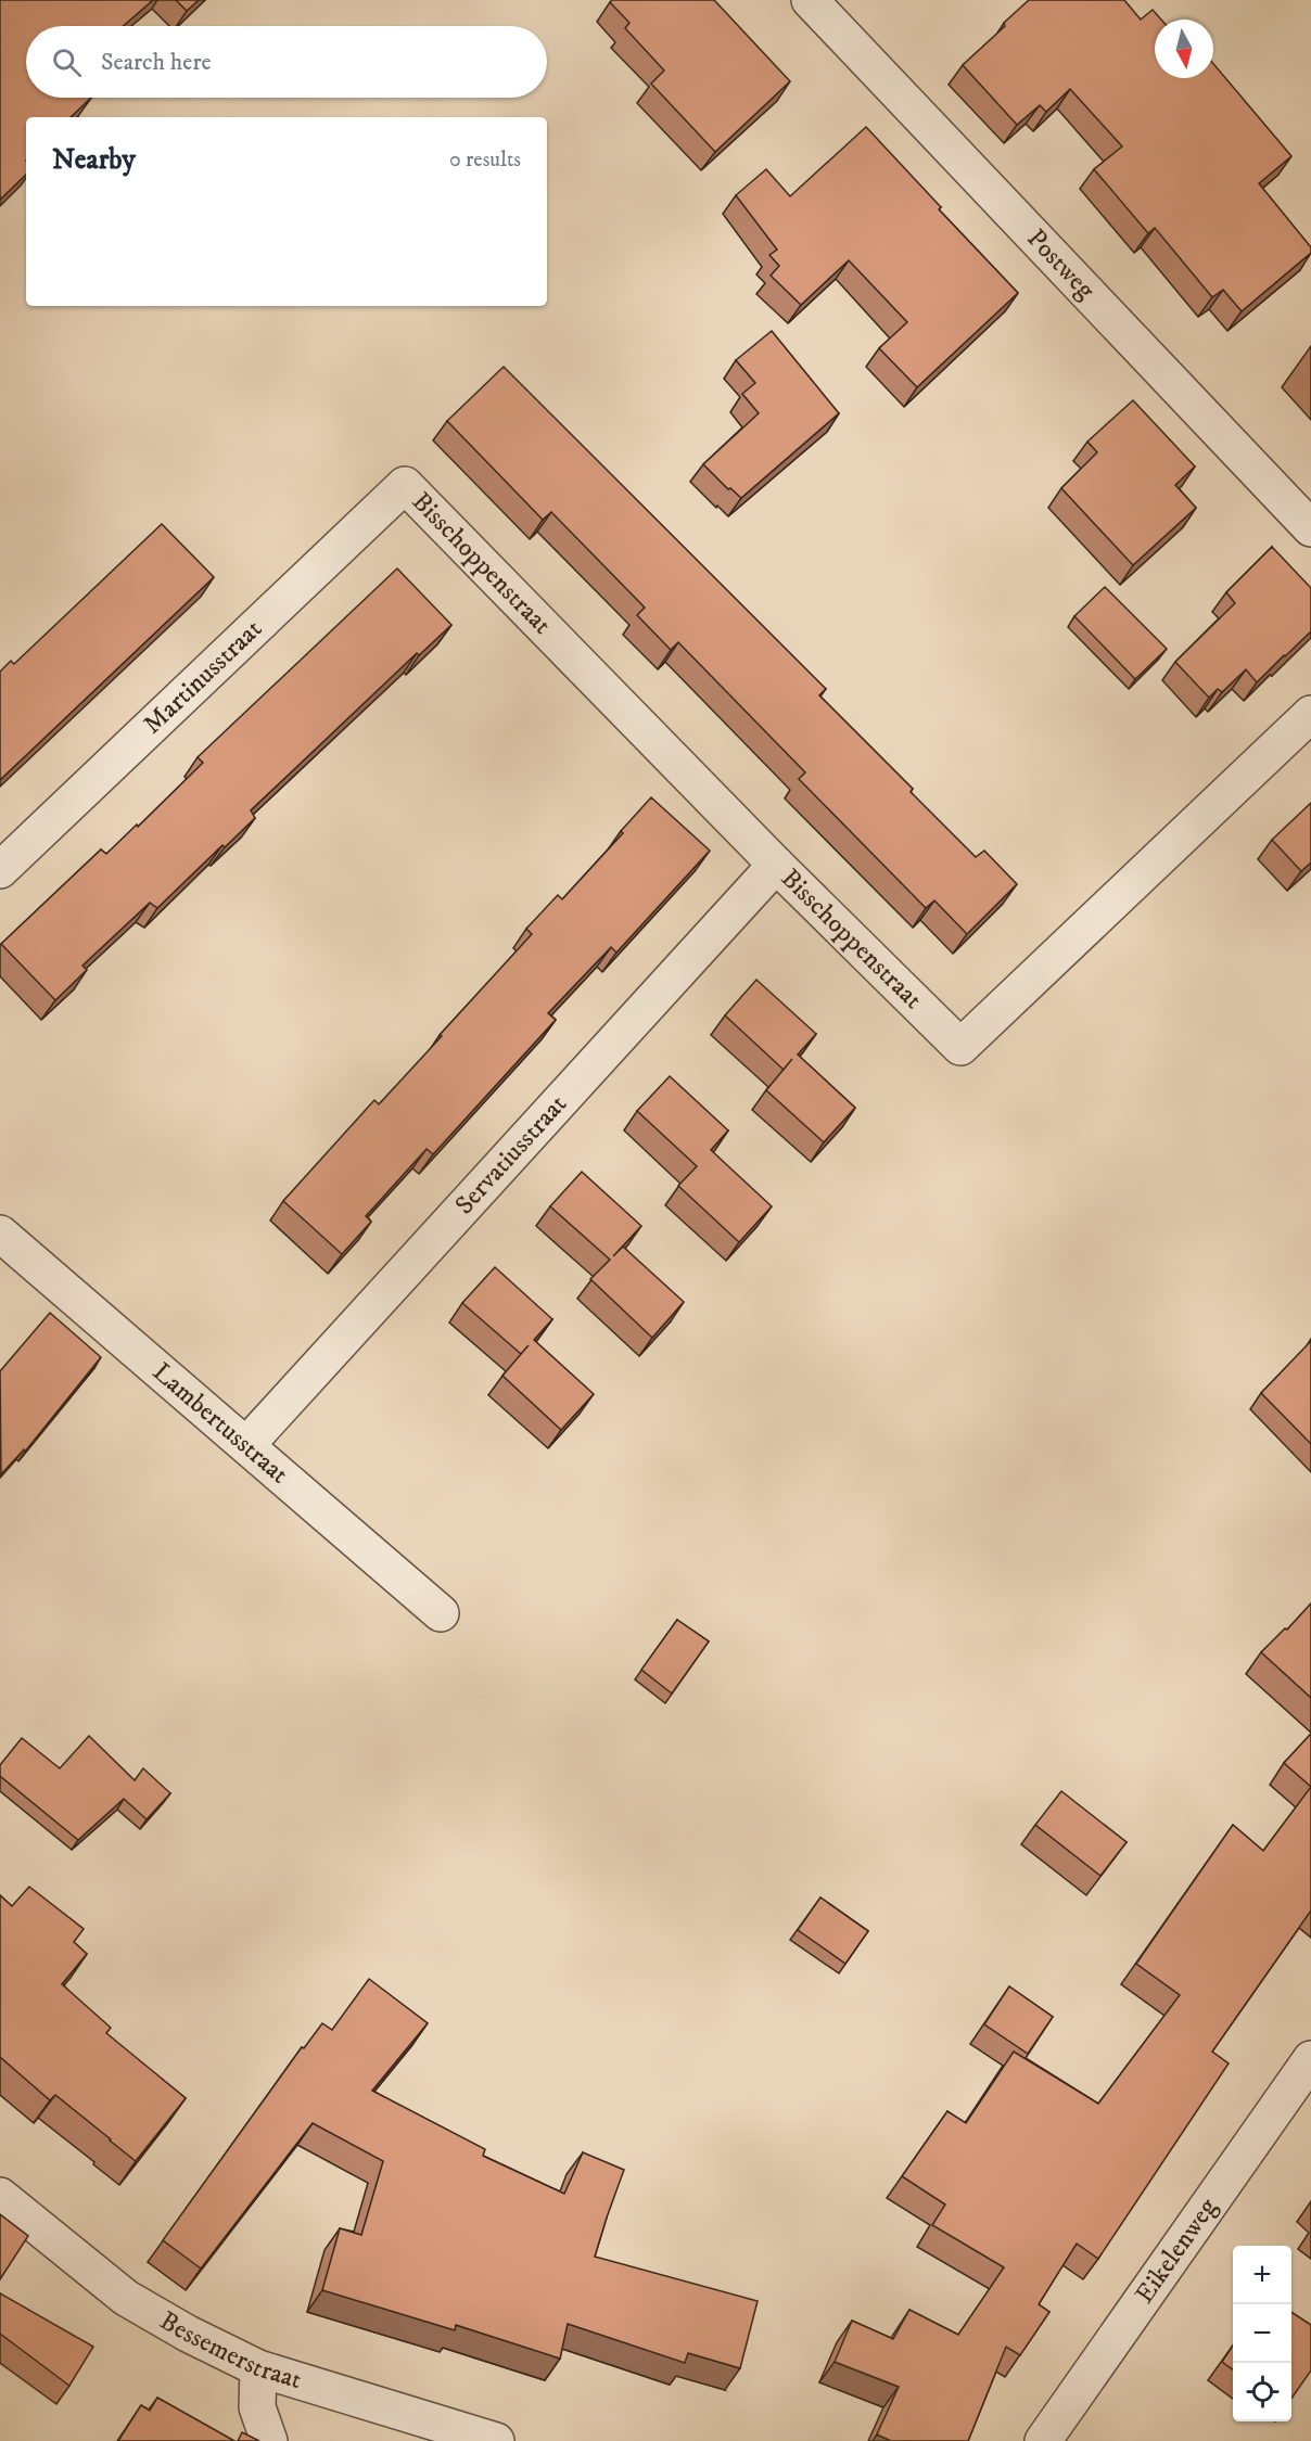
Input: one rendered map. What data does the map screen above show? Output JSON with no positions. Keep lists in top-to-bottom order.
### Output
{
  "streets": {
    "street": [
      "Postweg",
      "Bisschoppenstraat",
      "Martinusstraat",
      "Servatiusstraat",
      "Lambertusstraat",
      "Eikelenweg",
      "Bessemerstraat"
    ]
  },
  "crossings": [
    ["Bisschoppenstraat", "Martinusstraat"],
    ["Bisschoppenstraat", "Servatiusstraat"],
    ["Servatiusstraat", "Lambertusstraat"]
  ],
  "north": "bottom",
  "page": {
    "search": "Search here",
    "heading": ["Nearby", "0 results"],
    "map_buttons": ["+", "−"]
  }
}
